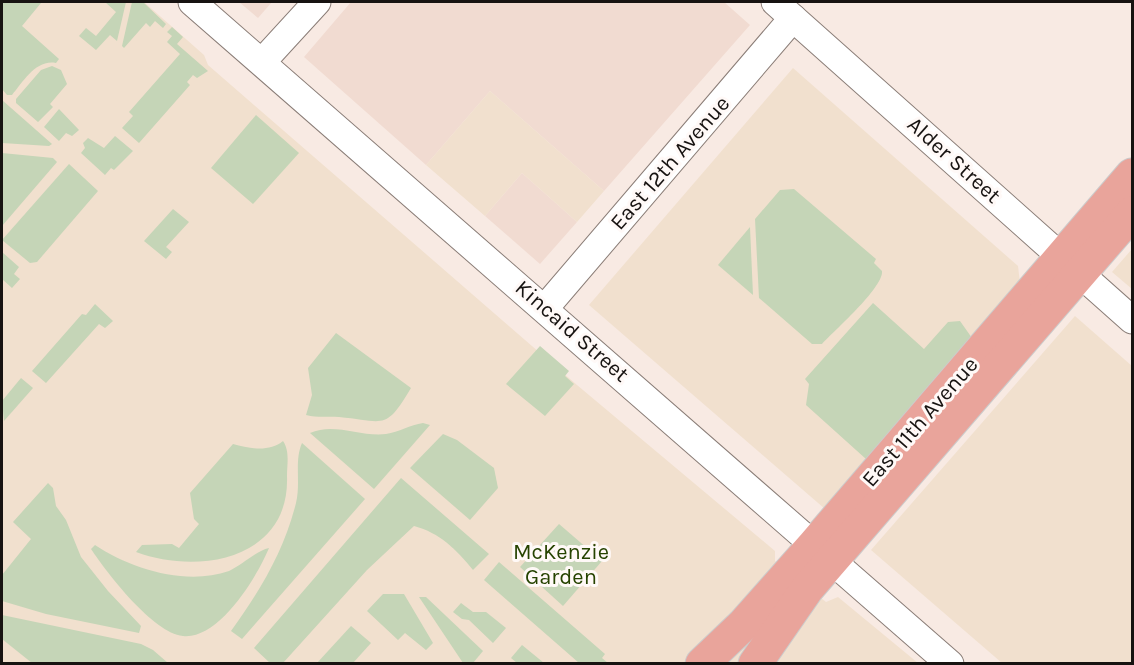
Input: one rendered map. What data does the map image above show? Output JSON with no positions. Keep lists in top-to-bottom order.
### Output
{
  "streets": {
    "main road": ["East 11th Avenue"],
    "street": ["Alder Street", "East 12th Avenue", "Kincaid Street"]
  },
  "crossings": [
    ["Alder Street", "East 12th Avenue"],
    ["Alder Street", "East 11th Avenue"],
    ["East 12th Avenue", "Kincaid Street"],
    ["Kincaid Street", "East 11th Avenue"]
  ],
  "parks": ["McKenzie Garden"]
}
